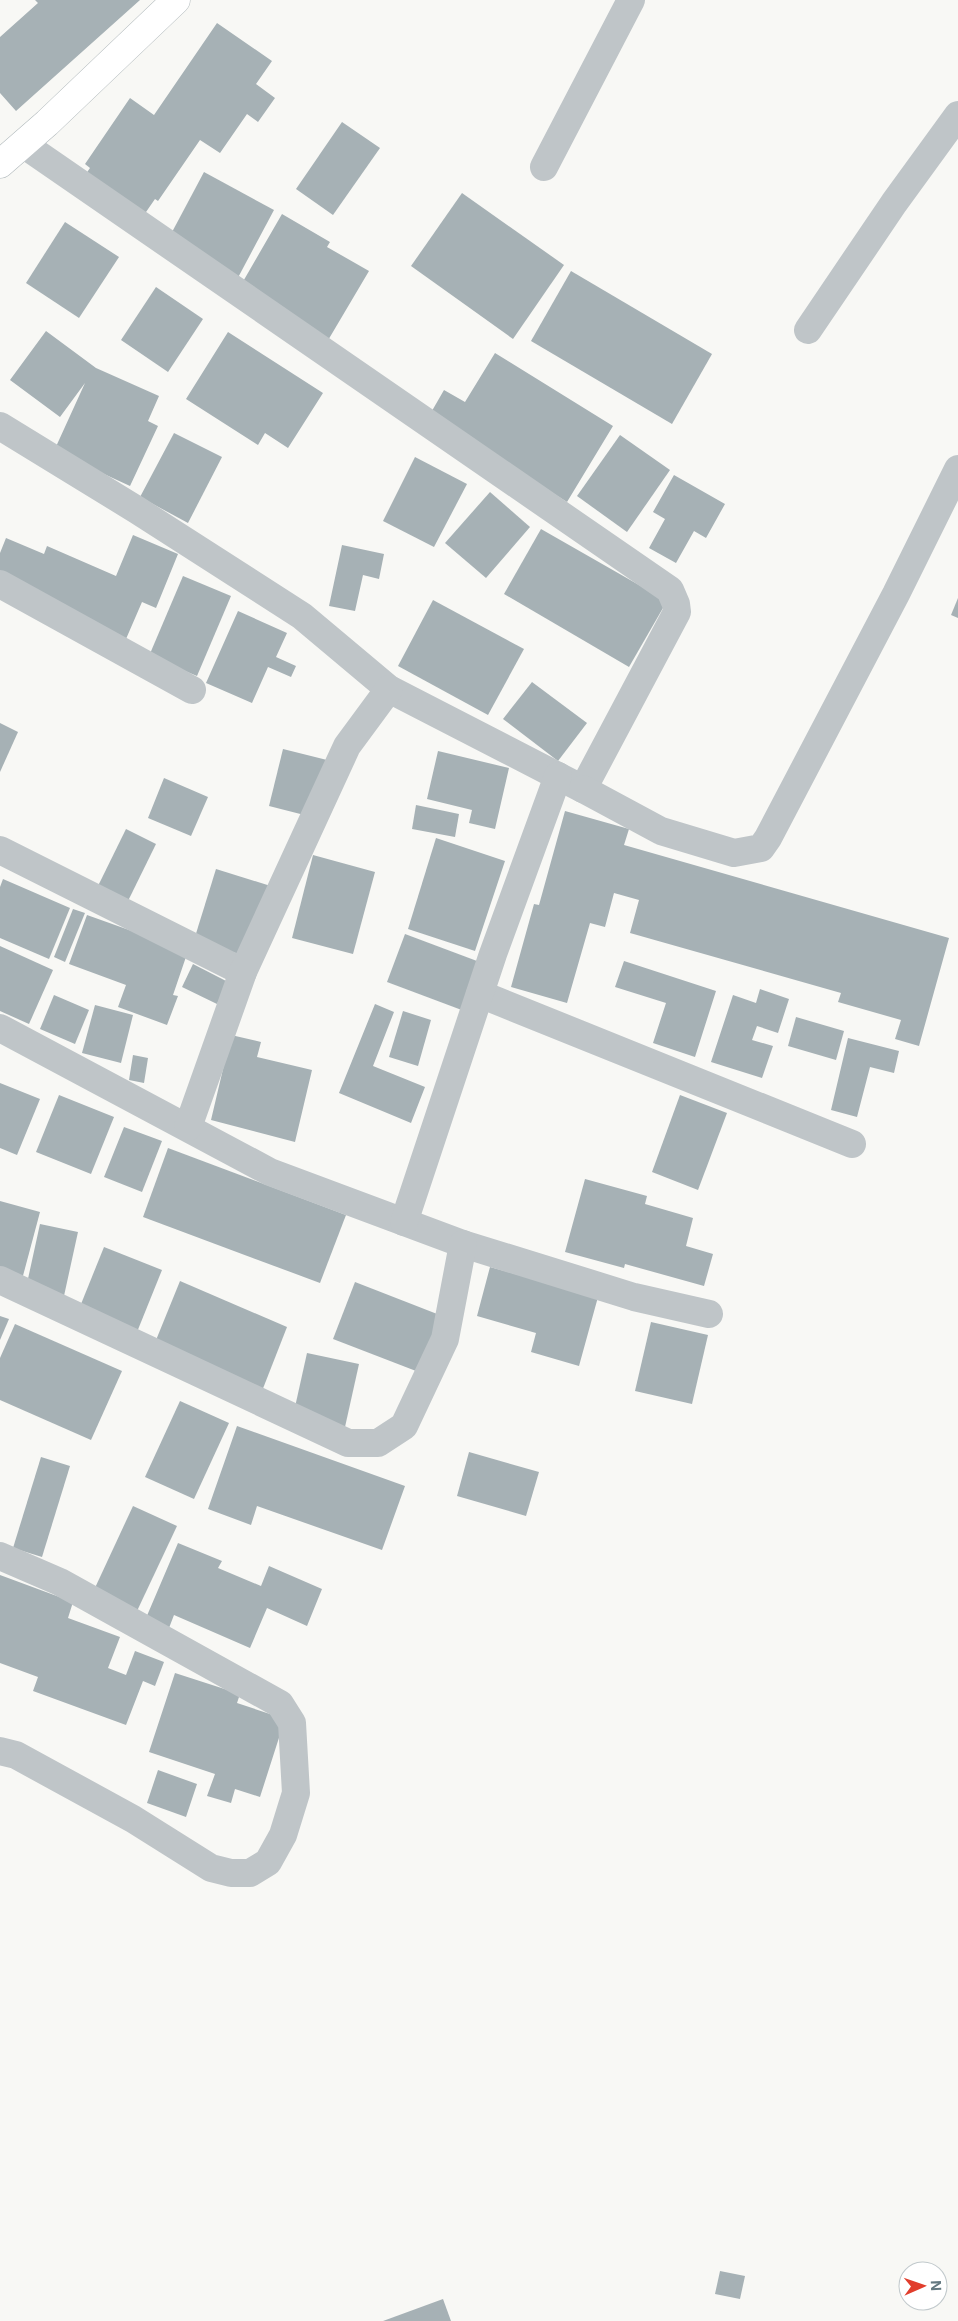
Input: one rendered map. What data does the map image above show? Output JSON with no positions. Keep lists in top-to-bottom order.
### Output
{
  "north": "right"
}
